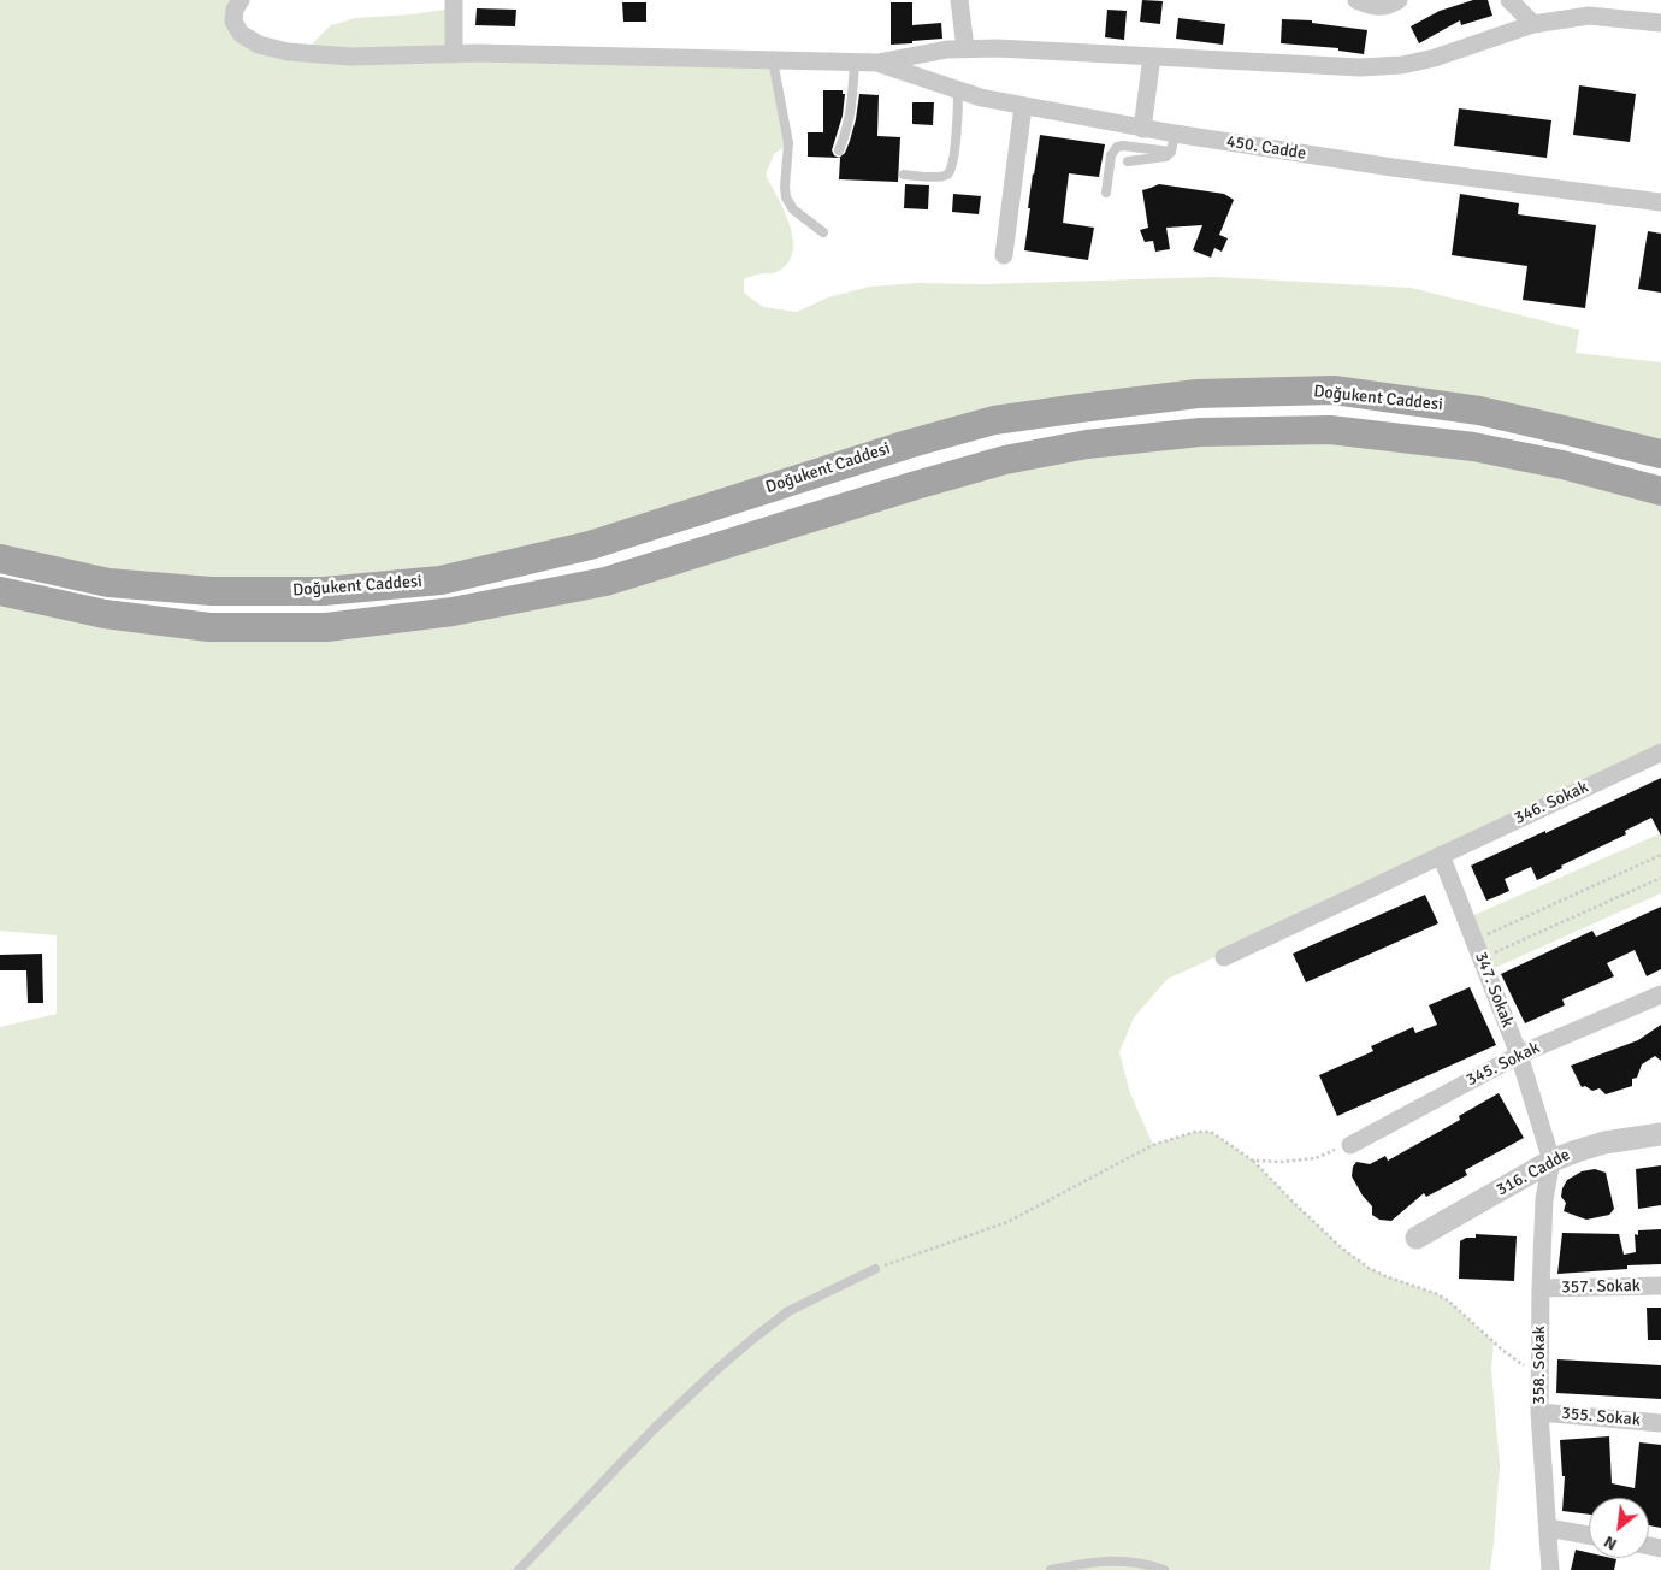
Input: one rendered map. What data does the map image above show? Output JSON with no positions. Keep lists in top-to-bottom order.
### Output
{
  "streets": {
    "main road": ["Doğukent Caddesi"],
    "street": [
      "450. Cadde",
      "346. Sokak",
      "347. Sokak",
      "345. Sokak",
      "316. Cadde",
      "357. Sokak",
      "358. Sokak",
      "355. Sokak"
    ]
  },
  "crossings": [
    ["346. Sokak", "347. Sokak"],
    ["347. Sokak", "345. Sokak"],
    ["347. Sokak", "316. Cadde"],
    ["347. Sokak", "358. Sokak"],
    ["316. Cadde", "358. Sokak"],
    ["357. Sokak", "358. Sokak"],
    ["358. Sokak", "355. Sokak"]
  ],
  "north": "bottom left"
}
